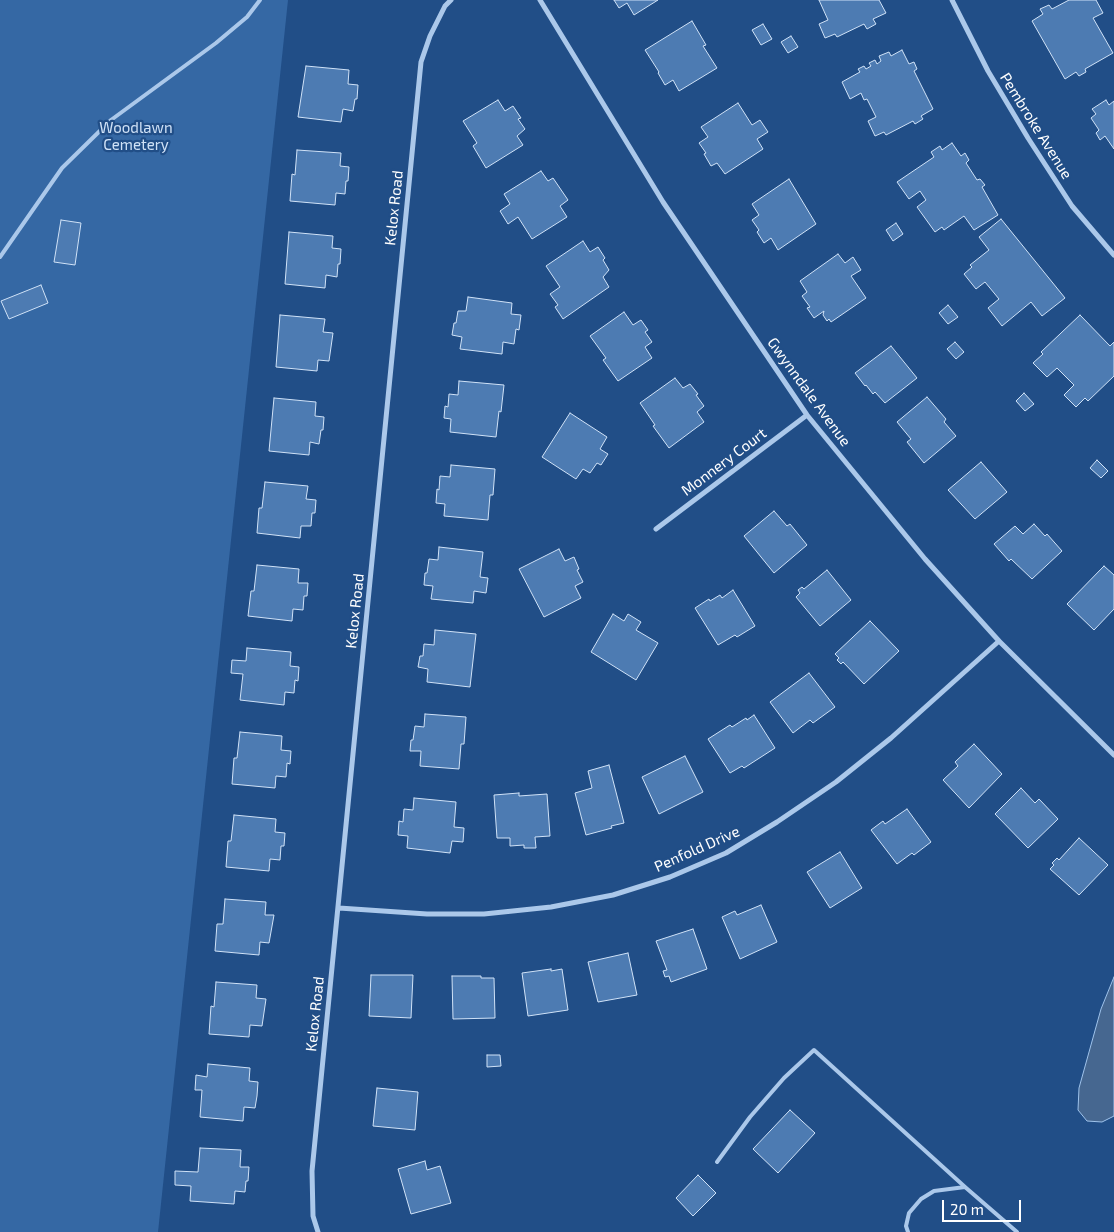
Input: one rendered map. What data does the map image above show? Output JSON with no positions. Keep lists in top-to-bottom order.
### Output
{
  "streets": {
    "street": [
      "Pembroke Avenue",
      "Kelox Road",
      "Gwynndale Avenue",
      "Monnery Court",
      "Penfold Drive"
    ]
  },
  "crossings": [
    ["Kelox Road", "Penfold Drive"],
    ["Gwynndale Avenue", "Monnery Court"],
    ["Gwynndale Avenue", "Penfold Drive"]
  ],
  "parks": ["Woodlawn Cemetery"],
  "scale_bar": "20 m"
}
